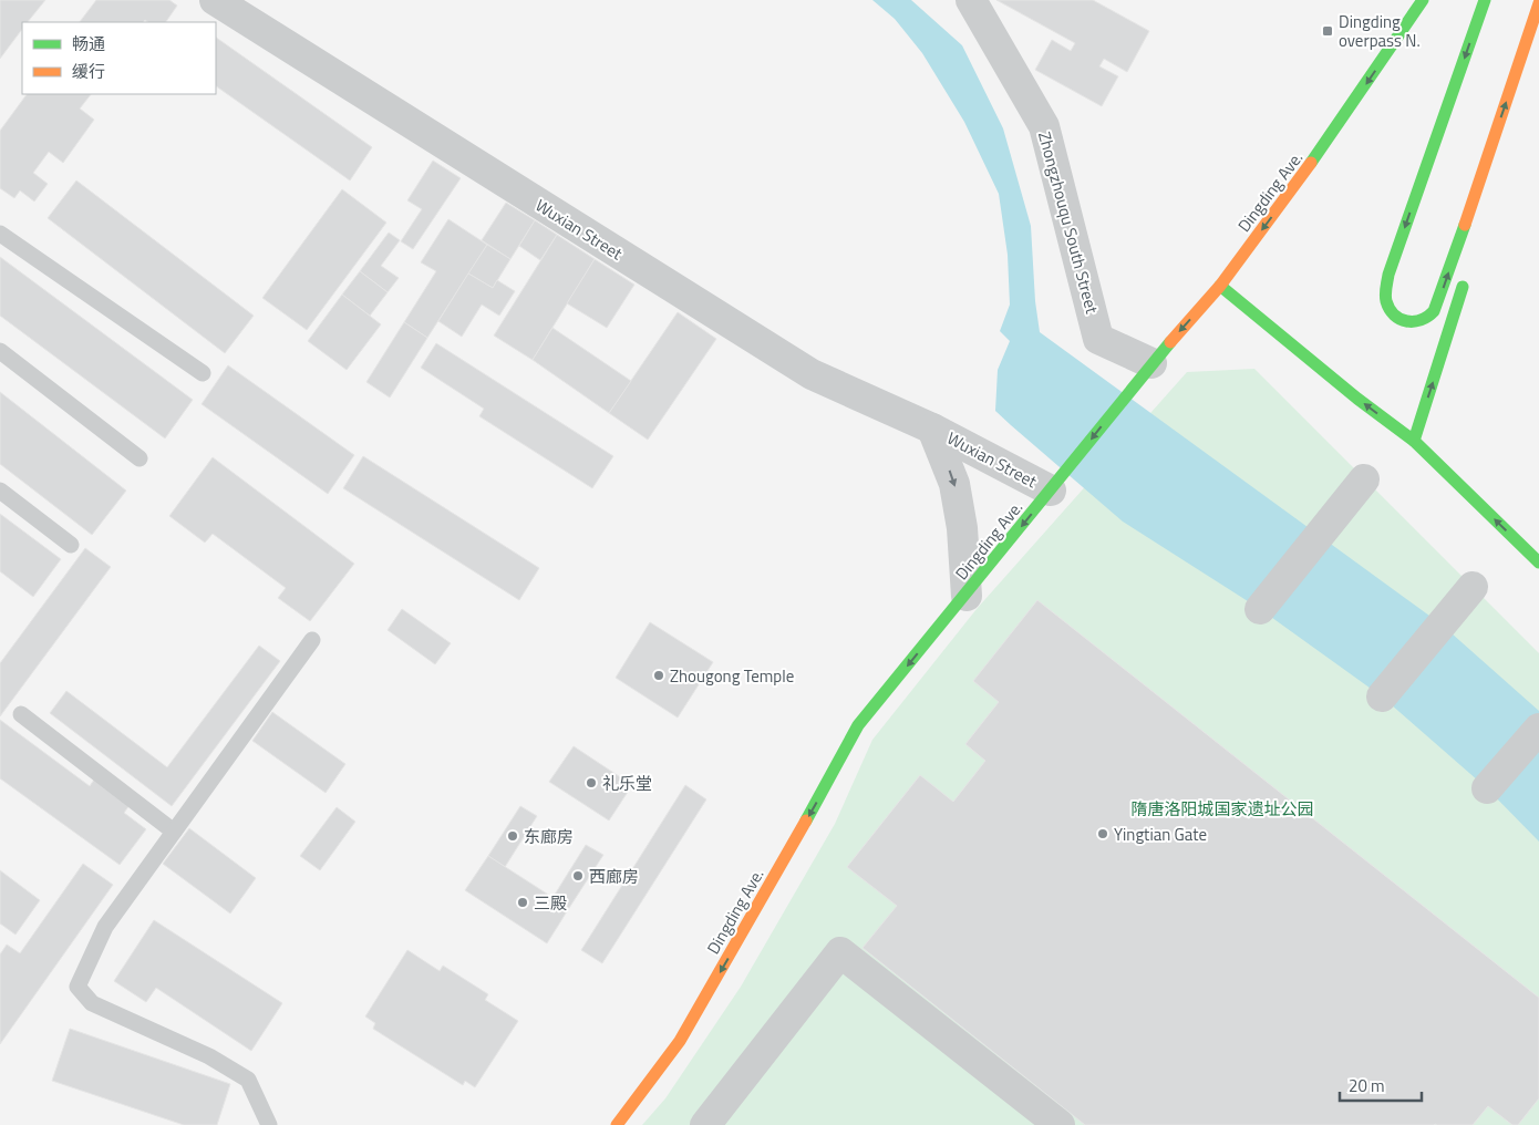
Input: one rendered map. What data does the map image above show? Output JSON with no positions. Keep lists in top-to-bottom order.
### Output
{
  "streets": {
    "main road": ["Dingding Ave."],
    "street": ["Zhongzhouqu South Street", "Wuxian Street"]
  },
  "crossings": [
    ["Dingding Ave.", "Zhongzhouqu South Street"],
    ["Dingding Ave.", "Wuxian Street"]
  ],
  "one_way": ["Dingding Ave."],
  "parks": ["隋唐洛阳城国家遗址公园"],
  "places": {
    "transit": ["Dingding overpass N."],
    "other": [
      "Zhougong Temple",
      "礼乐堂",
      "Yingtian Gate",
      "东廊房",
      "西廊房",
      "三殿"
    ]
  },
  "legend": ["畅通", "缓行"],
  "scale_bar": "20 m"
}
